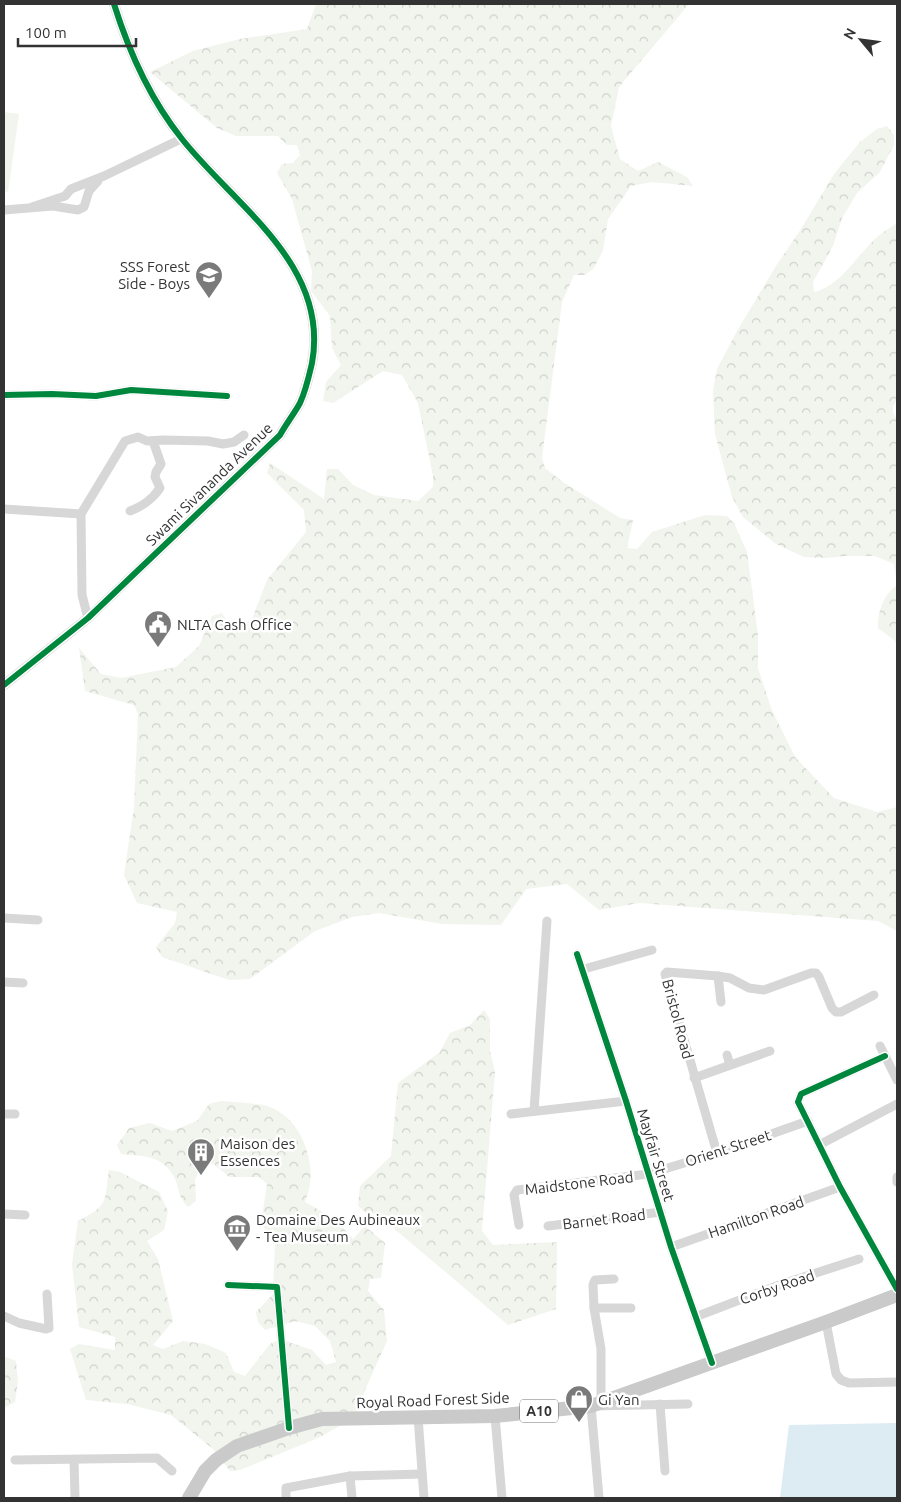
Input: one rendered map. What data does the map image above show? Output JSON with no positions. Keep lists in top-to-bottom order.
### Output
{
  "streets": {
    "main road": ["Royal Road Forest Side", "A10"],
    "street": [
      "Swami Sivananda Avenue",
      "Bristol Road",
      "Orient Street",
      "Mayfair Street",
      "Maidstone Road",
      "Hamilton Road",
      "Barnet Road",
      "Corby Road"
    ]
  },
  "crossings": [
    ["Bristol Road", "Orient Street"],
    ["Orient Street", "Mayfair Street"],
    ["Orient Street", "Maidstone Road"],
    ["Mayfair Street", "Maidstone Road"],
    ["Mayfair Street", "Hamilton Road"],
    ["Mayfair Street", "Barnet Road"],
    ["Mayfair Street", "Corby Road"],
    ["Mayfair Street", "Royal Road Forest Side"]
  ],
  "places": {
    "school or university": ["SSS Forest Side - Boys"],
    "public building": ["NLTA Cash Office"],
    "building": ["Maison des Essences"],
    "museum": ["Domaine Des Aubineaux - Tea Museum"],
    "shop": ["Gi Yan"]
  },
  "scale_bar": "100 m",
  "north": "top left"
}
